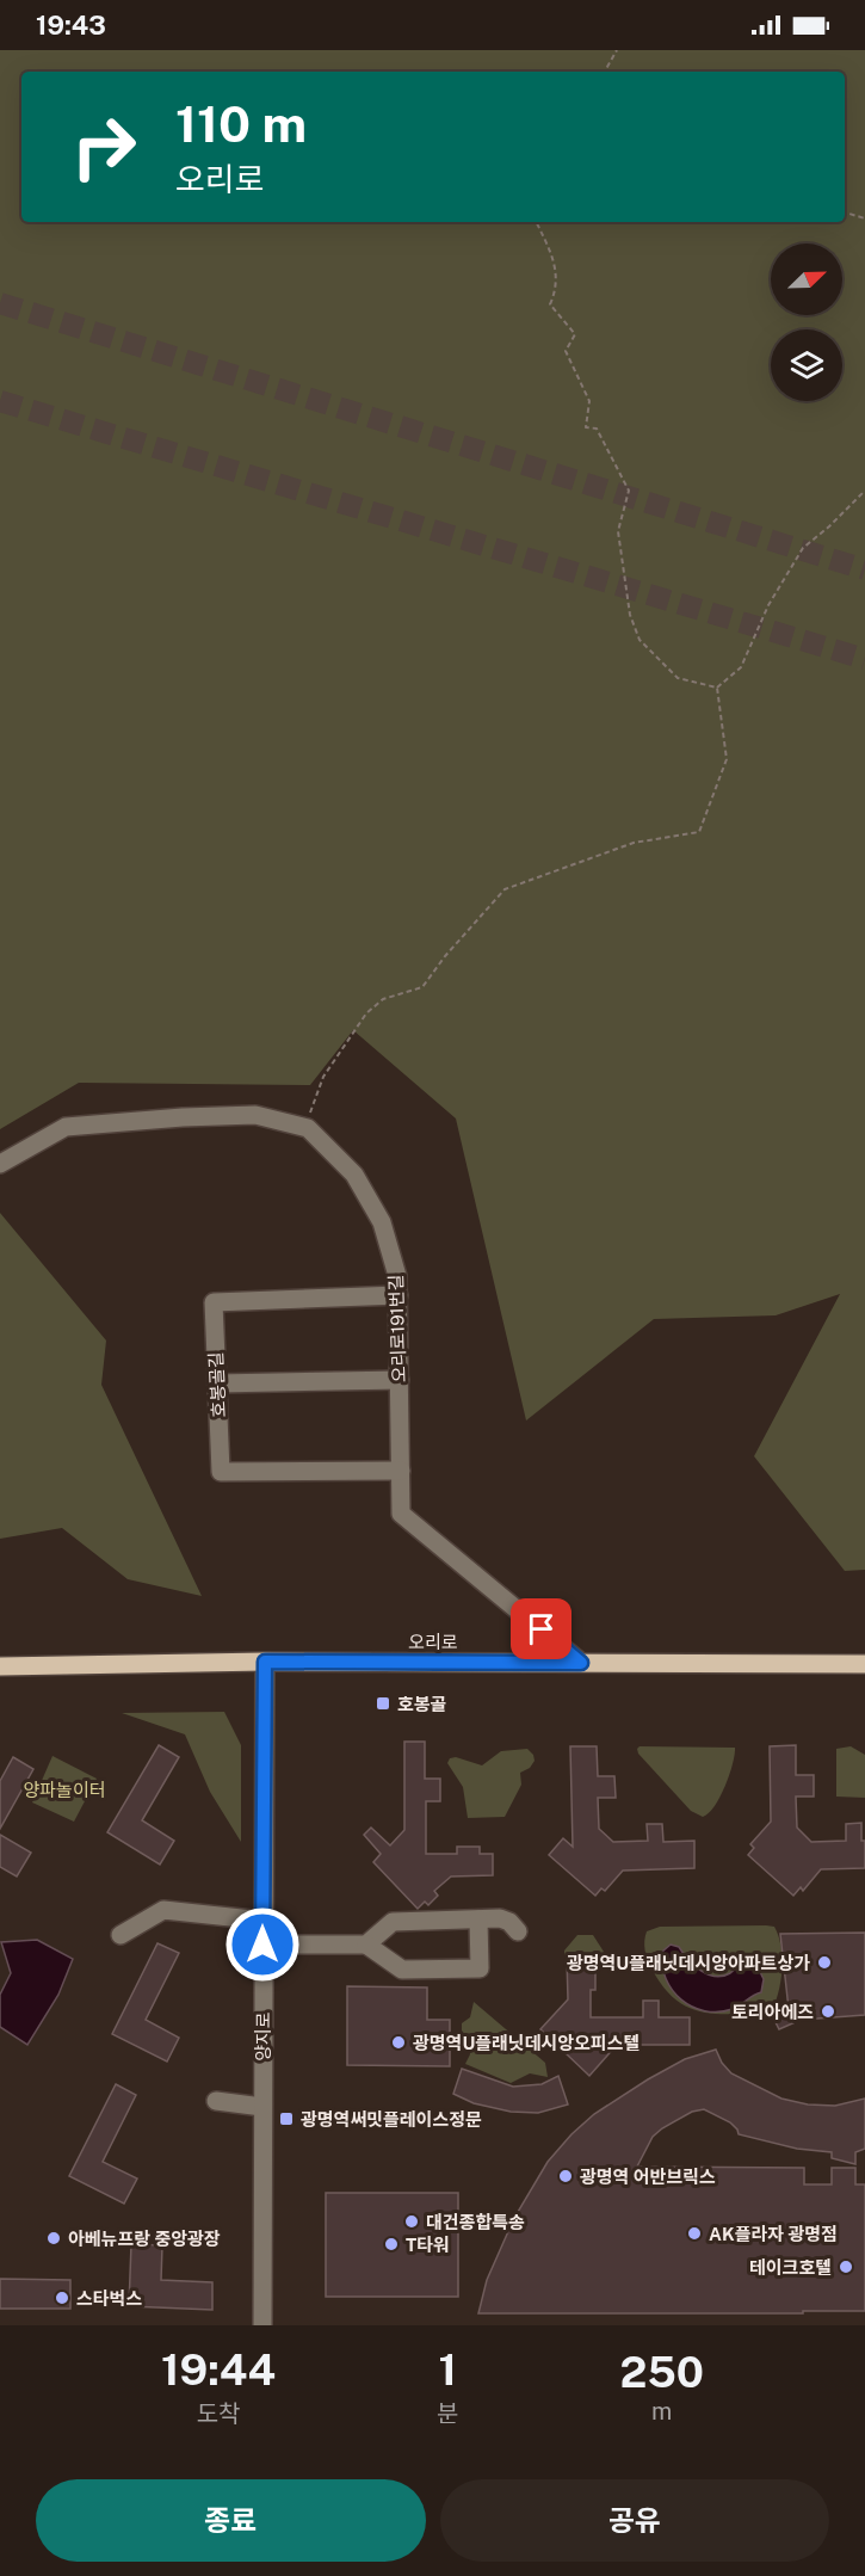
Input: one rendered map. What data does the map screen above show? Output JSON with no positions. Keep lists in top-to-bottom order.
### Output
{
  "streets": {
    "main road": ["오리로"],
    "street": ["오리로191번길", "호봉골길", "양지로"]
  },
  "crossings": [
    ["오리로191번길", "호봉골길"],
    ["오리로191번길", "오리로"],
    ["오리로", "양지로"]
  ],
  "parks": ["양파놀이터"],
  "places": {
    "transit": ["호봉골", "광명역써밋플레이스정문"],
    "other": [
      "광명역U플래닛데시앙아파트상가",
      "토리아에즈",
      "광명역U플래닛데시앙오피스텔",
      "광명역 어반브릭스",
      "대건종합특송",
      "AK플라자 광명점",
      "아베뉴프랑 중앙광장",
      "T타워",
      "테이크호텔",
      "스타벅스"
    ]
  },
  "north": "top right",
  "page": {
    "status": "19:43",
    "turn": ["110 m", "오리로"],
    "eta": [
      "19:44",
      "도착",
      "1",
      "분",
      "250",
      "m"
    ],
    "buttons": ["종료", "공유"]
  }
}
